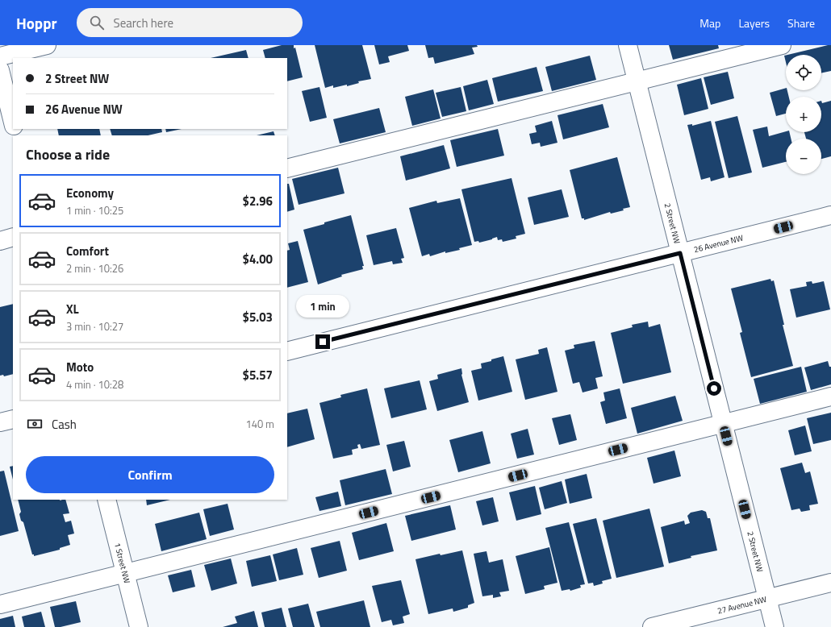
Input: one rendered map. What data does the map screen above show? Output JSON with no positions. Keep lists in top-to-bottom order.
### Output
{
  "streets": {
    "street": [
      "2 Street NW",
      "26 Avenue NW",
      "1 Street NW",
      "27 Avenue NW"
    ]
  },
  "crossings": [
    ["2 Street NW", "26 Avenue NW"],
    ["2 Street NW", "27 Avenue NW"]
  ],
  "page": {
    "header": "Hoppr",
    "search": "Search here",
    "nav": ["Map", "Layers", "Share"],
    "map_buttons": ["+", "−"],
    "banner": ["2 Street NW", "26 Avenue NW"],
    "heading": "Choose a ride",
    "list": [
      {
        "name": "Economy",
        "note": "1 min · 10:25",
        "value": "$2.96"
      },
      {
        "name": "Comfort",
        "note": "2 min · 10:26",
        "value": "$4.00"
      },
      {
        "name": "XL",
        "note": "3 min · 10:27",
        "value": "$5.03"
      },
      {
        "name": "Moto",
        "note": "4 min · 10:28",
        "value": "$5.57"
      }
    ],
    "bubble": "1 min",
    "pay": ["Cash", "140 m"],
    "buttons": "Confirm"
  }
}
